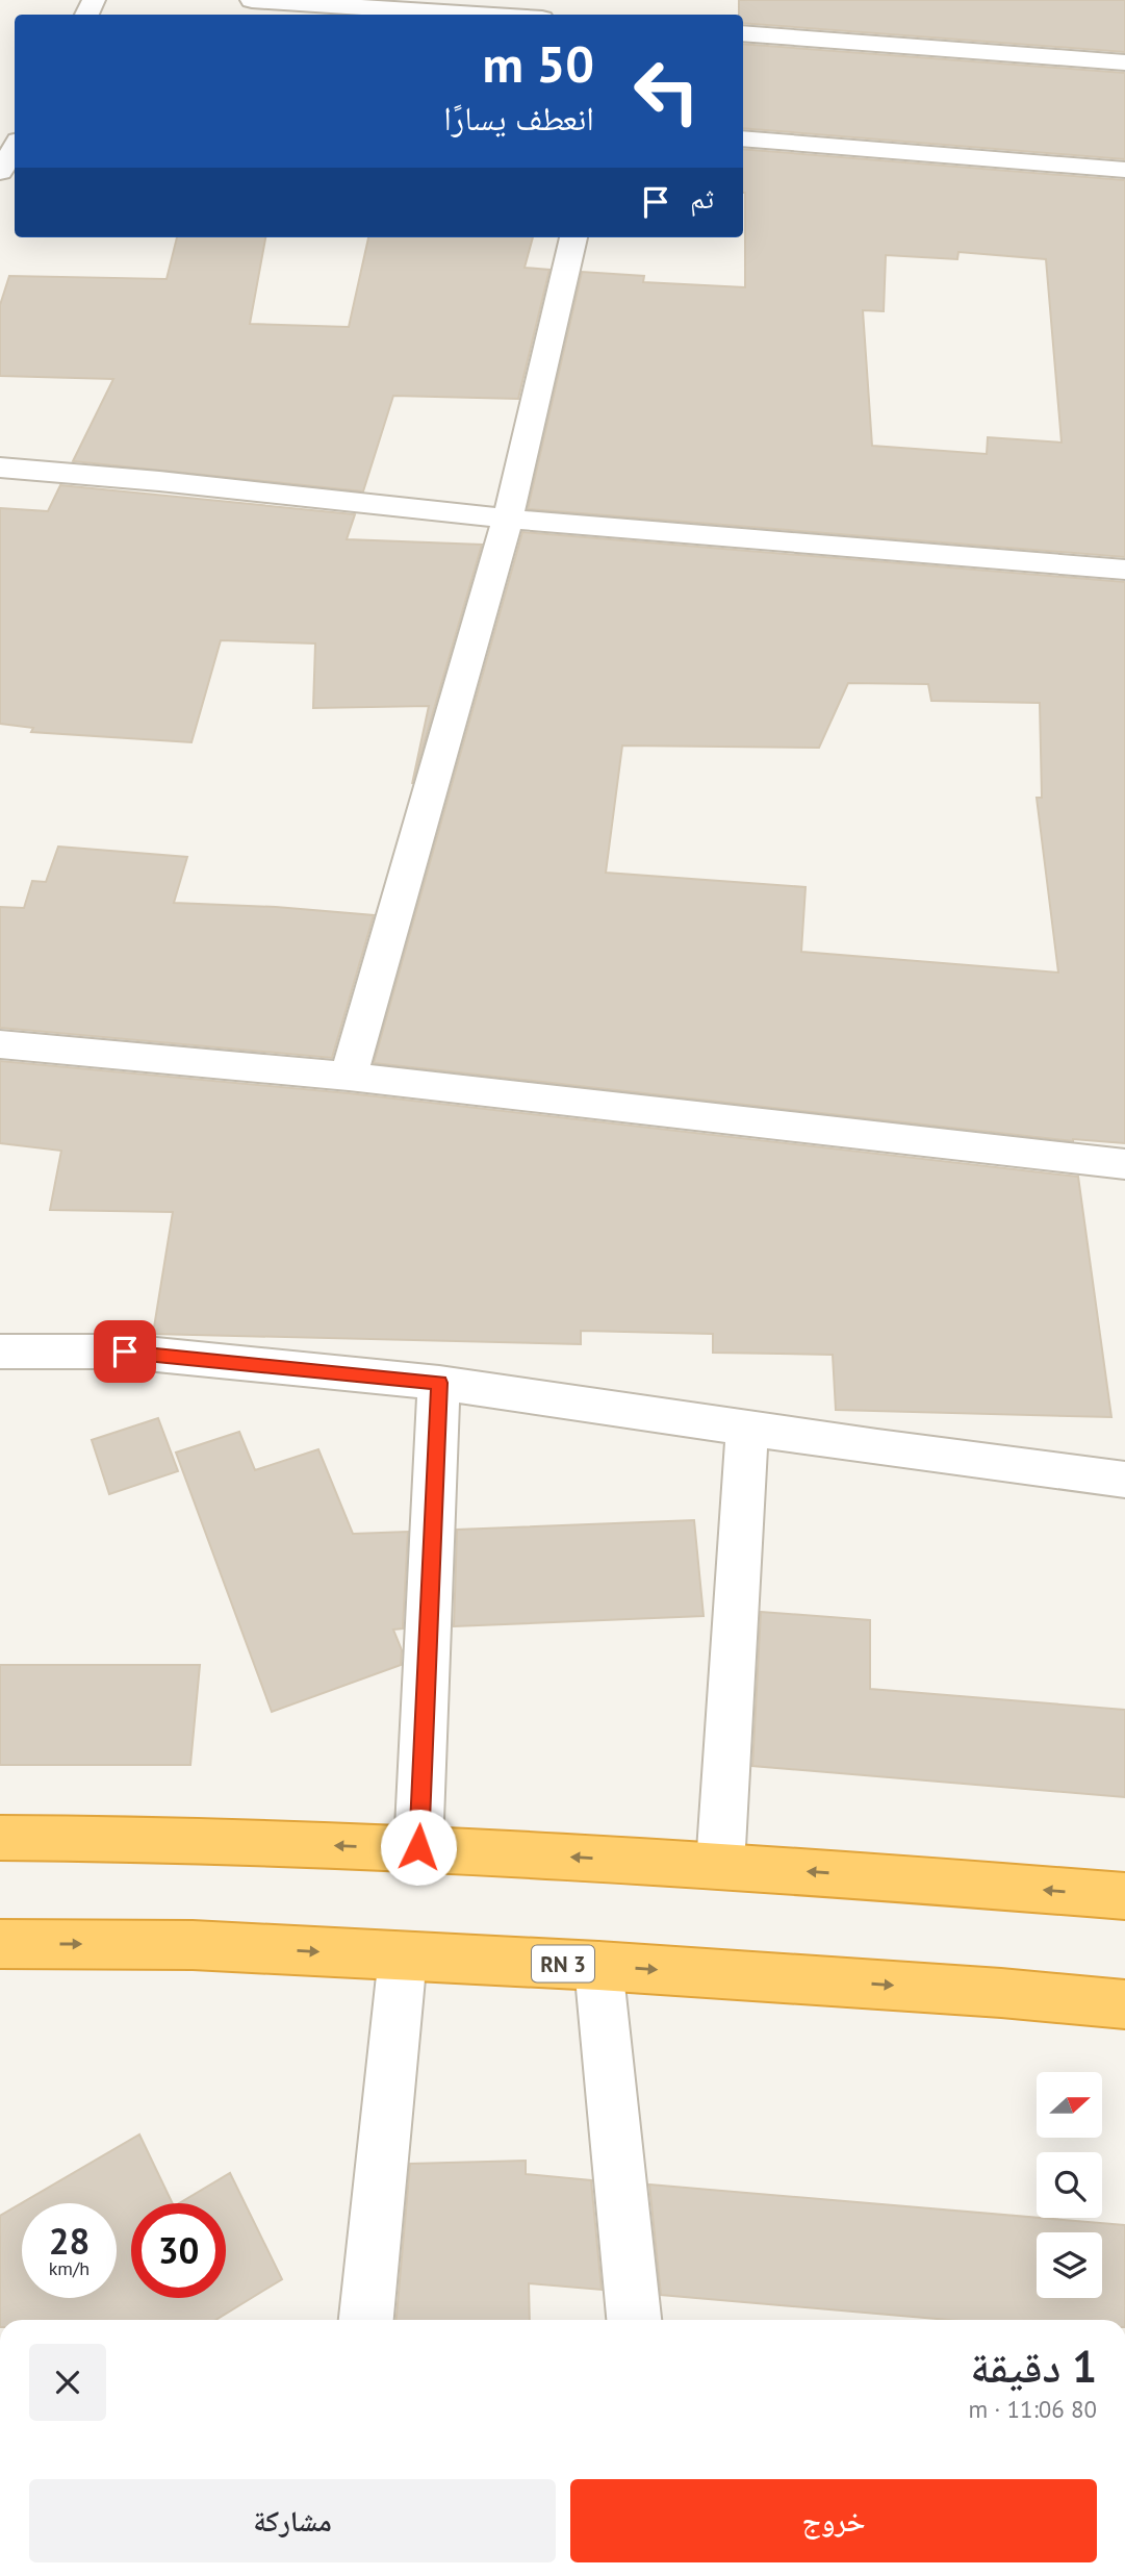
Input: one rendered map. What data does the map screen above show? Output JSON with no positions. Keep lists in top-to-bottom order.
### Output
{
  "streets": {
    "highway": ["RN 3"]
  },
  "north": "right",
  "page": {
    "turn": ["50 m", "انعطف يسارًا"],
    "then": "ثم",
    "speed": "28 km/h",
    "limit": "30",
    "heading": ["1 دقيقة", "80 m · 11:06"],
    "buttons": ["خروج", "مشاركة"]
  }
}
